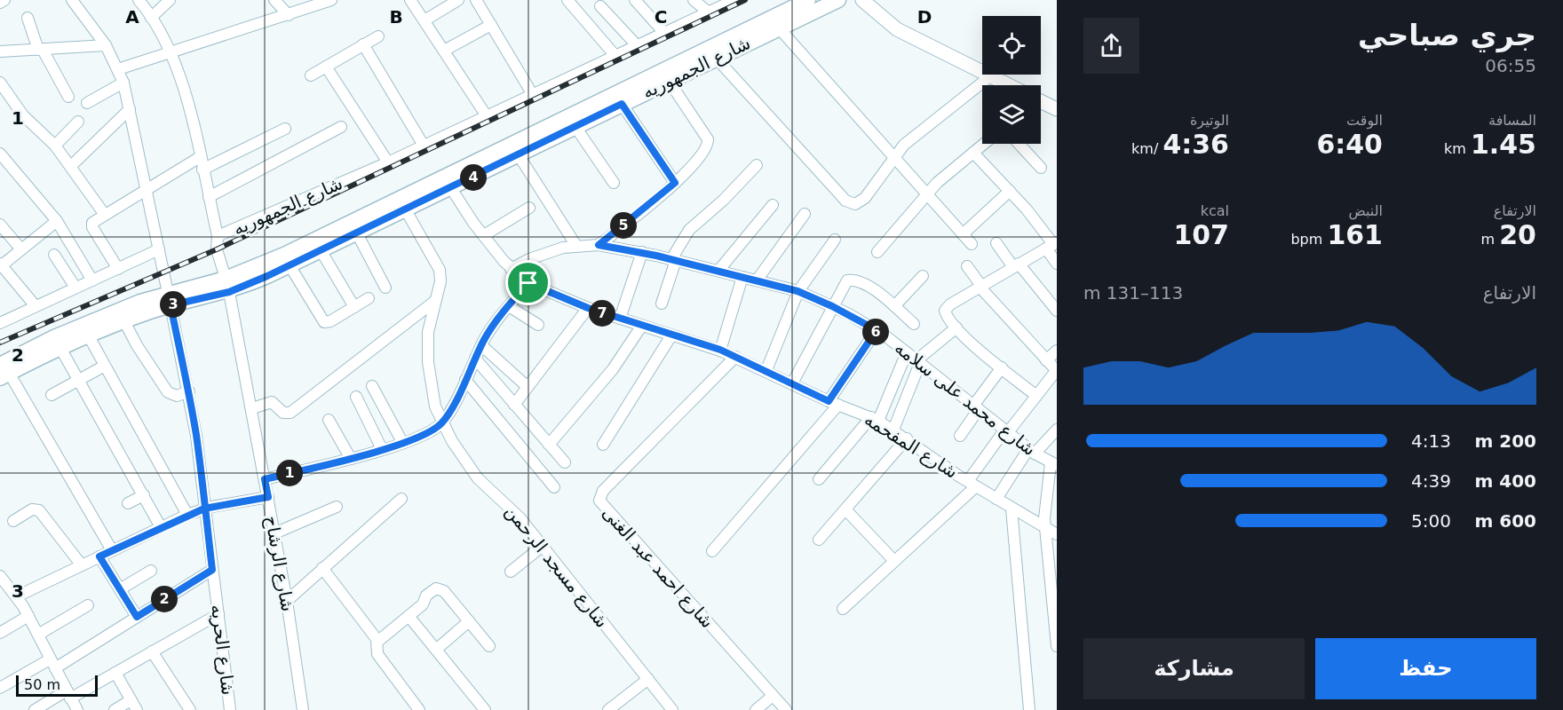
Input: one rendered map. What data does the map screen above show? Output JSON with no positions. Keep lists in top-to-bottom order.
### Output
{
  "streets": {
    "main road": ["شارع الجمهوريه"],
    "street": [
      "شارع محمد على سلامه",
      "شارع المفحمه",
      "شارع الرشاح",
      "شارع مسجد الرحمن",
      "شارع احمد عبد الغنى",
      "شارع الحريه"
    ]
  },
  "crossings": [
    ["شارع الجمهوريه", "شارع المفحمه"],
    ["شارع الجمهوريه", "شارع الرشاح"],
    ["شارع الجمهوريه", "شارع مسجد الرحمن"],
    ["شارع الجمهوريه", "شارع الحريه"],
    ["شارع محمد على سلامه", "شارع المفحمه"],
    ["شارع المفحمه", "شارع احمد عبد الغنى"]
  ],
  "scale_bar": "50 m",
  "page": {
    "heading": ["جري صباحي", "06:55"],
    "stats": [
      ["المسافة", "1.45 km"],
      ["الوقت", "6:40"],
      ["الوتيرة", "4:36 /km"],
      ["الارتفاع", "20 m"],
      ["النبض", "161 bpm"],
      ["kcal", "107"]
    ],
    "pins": [
      "4",
      "5",
      "3",
      "7",
      "6",
      "1",
      "2"
    ],
    "chart": ["الارتفاع", "113–131 m"],
    "list": [
      {
        "name": "200 m",
        "note": "4:13"
      },
      {
        "name": "400 m",
        "note": "4:39"
      },
      {
        "name": "600 m",
        "note": "5:00"
      }
    ],
    "buttons": ["حفظ", "مشاركة"],
    "scale": "50 m"
  },
  "grid": {
    "columns": [
      "A",
      "B",
      "C",
      "D"
    ],
    "rows": ["1", "2", "3"]
  }
}
